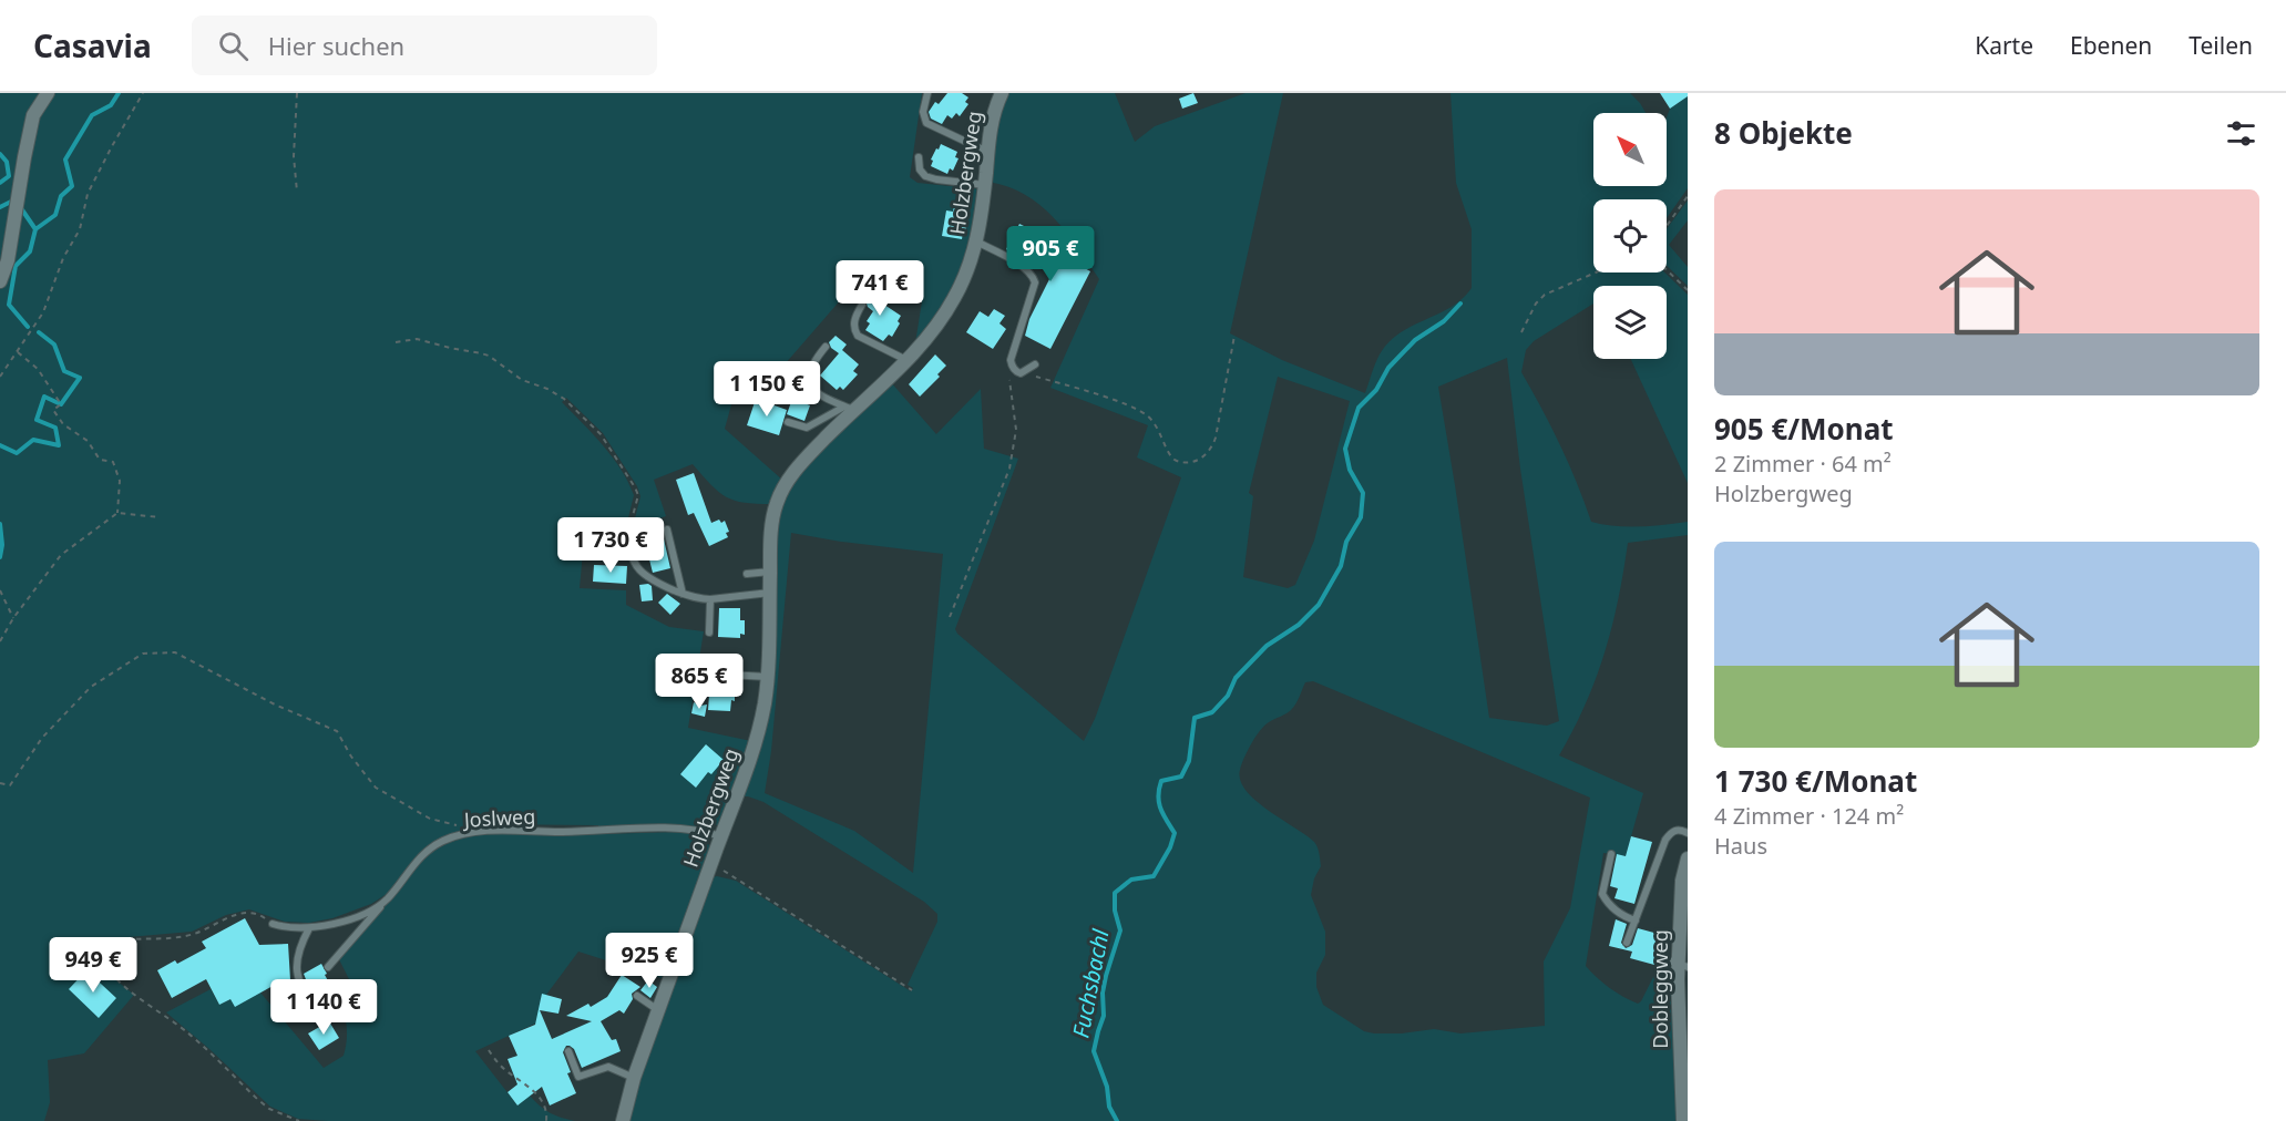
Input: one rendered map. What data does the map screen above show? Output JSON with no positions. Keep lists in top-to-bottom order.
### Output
{
  "streets": {
    "street": ["Holzbergweg", "Dobleggweg"],
    "lane": ["Joslweg"]
  },
  "crossings": [
    ["Holzbergweg", "Joslweg"]
  ],
  "water": ["Fuchsbachl"],
  "north": "top left",
  "page": {
    "header": "Casavia",
    "search": "Hier suchen",
    "nav": ["Karte", "Ebenen", "Teilen"],
    "heading": "8 Objekte",
    "list": [
      {
        "name": "905 €/Monat",
        "note": "2 Zimmer · 64 m² · Holzbergweg"
      },
      {
        "name": "1 730 €/Monat",
        "note": "4 Zimmer · 124 m² · Haus"
      }
    ],
    "price": [
      "905 €",
      "741 €",
      "1 150 €",
      "1 730 €",
      "865 €",
      "925 €",
      "949 €",
      "1 140 €"
    ]
  }
}
